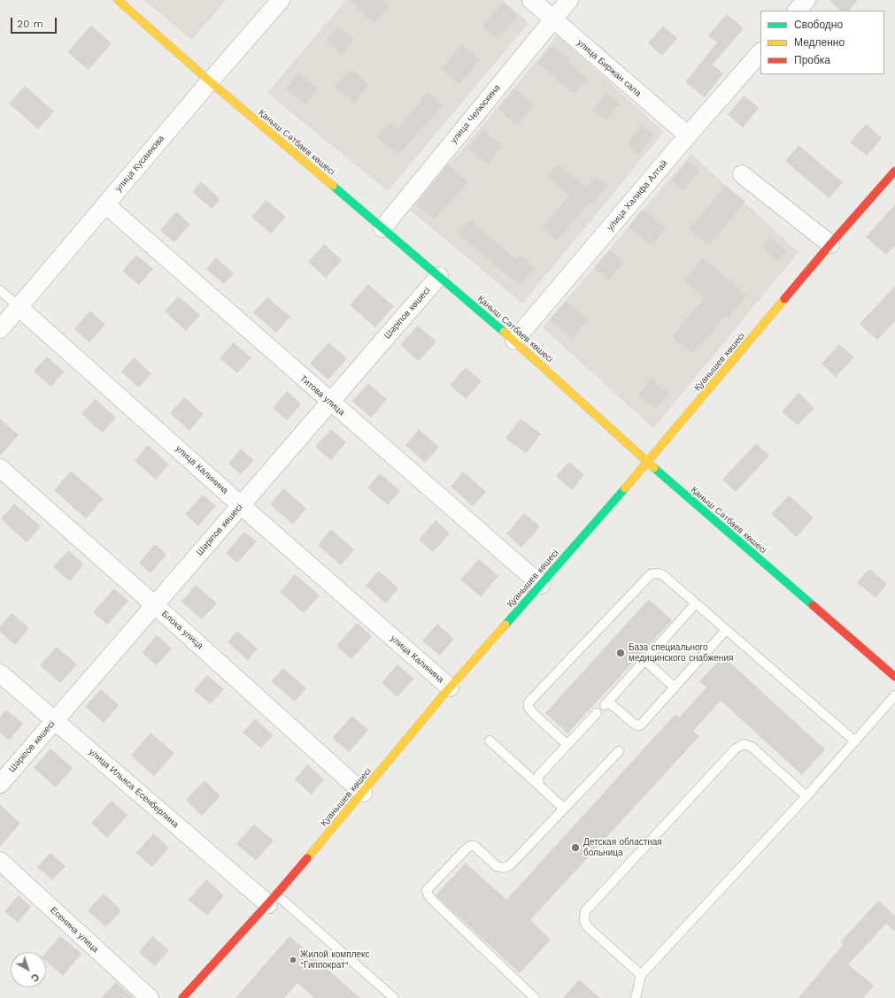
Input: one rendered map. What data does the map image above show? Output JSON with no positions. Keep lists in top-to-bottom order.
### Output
{
  "streets": {
    "street": [
      "улица Биржан сала",
      "улица Челюскина",
      "Қаныш Сәтбаев көшесі",
      "улица Кусаинова",
      "улица Халифа Алтай",
      "Шәріпов көшесі",
      "Қуанышев көшесі",
      "Титова улица",
      "улица Калинина",
      "Блока улица",
      "улица Ильяса Есенберлина",
      "Есенина улица"
    ]
  },
  "crossings": [
    ["улица Биржан сала", "улица Челюскина"],
    ["улица Биржан сала", "улица Халифа Алтай"],
    ["улица Челюскина", "Қаныш Сәтбаев көшесі"],
    ["Қаныш Сәтбаев көшесі", "улица Кусаинова"],
    ["Қаныш Сәтбаев көшесі", "улица Халифа Алтай"],
    ["Қаныш Сәтбаев көшесі", "Шәріпов көшесі"],
    ["Қаныш Сәтбаев көшесі", "Қуанышев көшесі"],
    ["улица Кусаинова", "Титова улица"],
    ["улица Кусаинова", "улица Калинина"],
    ["Шәріпов көшесі", "Титова улица"],
    ["Шәріпов көшесі", "улица Калинина"],
    ["Шәріпов көшесі", "Блока улица"],
    ["Шәріпов көшесі", "улица Ильяса Есенберлина"],
    ["Қуанышев көшесі", "Титова улица"],
    ["Қуанышев көшесі", "улица Калинина"],
    ["Қуанышев көшесі", "Блока улица"],
    ["Қуанышев көшесі", "улица Ильяса Есенберлина"]
  ],
  "places": ["База специального медицинского снабжения", "Детская областная больница", "Жилой комплекс \"Гиппократ\""],
  "legend": ["Свободно", "Медленно", "Пробка"],
  "scale_bar": "20 m",
  "north": "bottom right"
}
